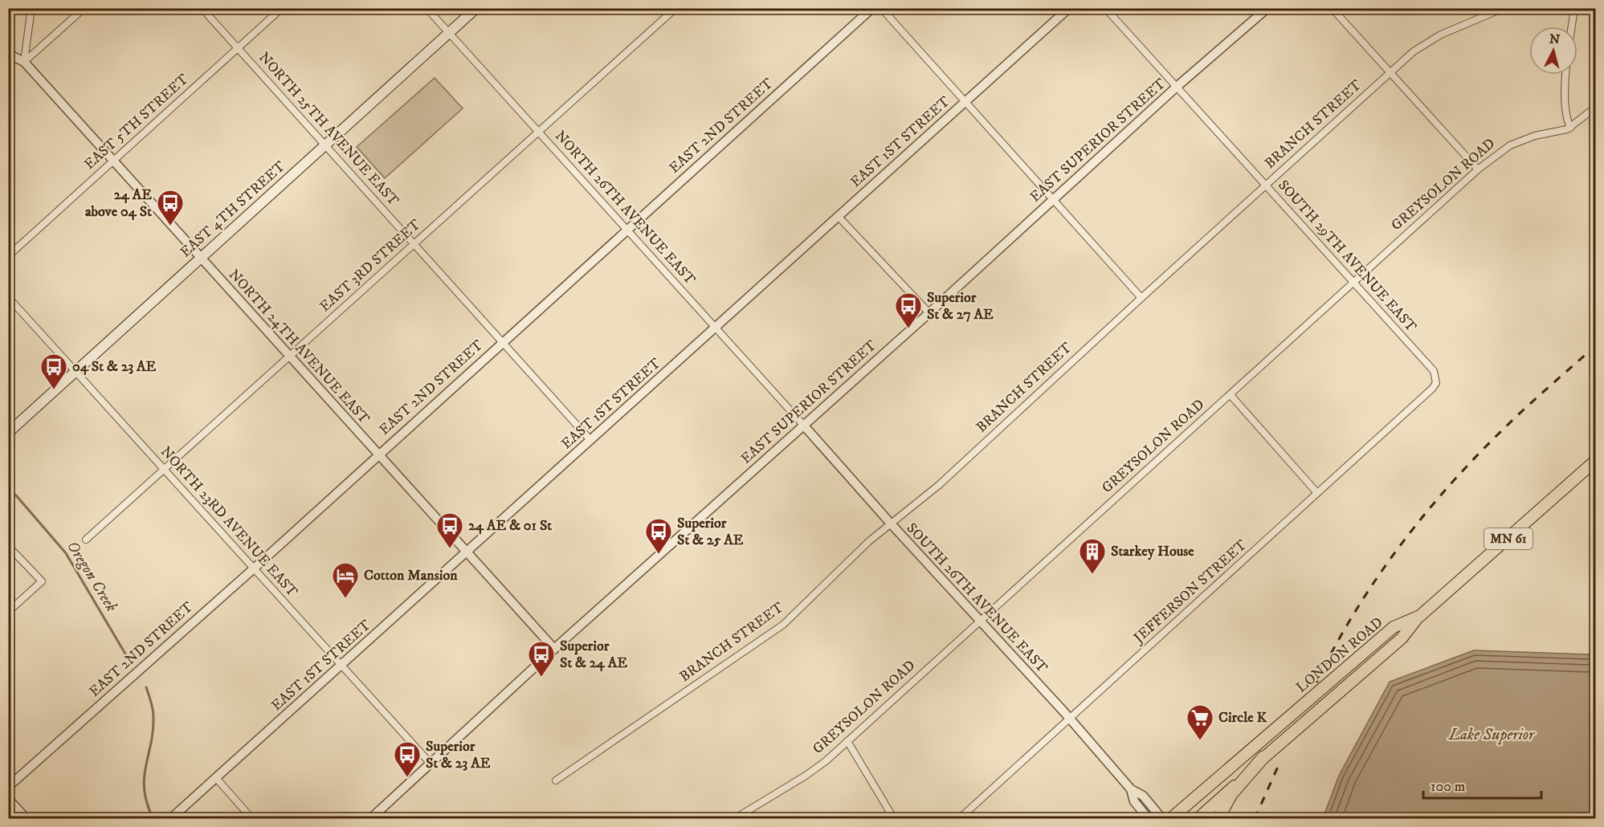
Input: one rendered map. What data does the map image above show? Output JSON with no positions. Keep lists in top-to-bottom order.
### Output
{
  "streets": {
    "highway": ["MN 61", "LONDON ROAD"],
    "main road": ["EAST 4TH STREET"],
    "street": [
      "EAST 5TH STREET",
      "BRANCH STREET",
      "EAST 2ND STREET",
      "NORTH 25TH AVENUE EAST",
      "EAST SUPERIOR STREET",
      "EAST 1ST STREET",
      "GREYSOLON ROAD",
      "NORTH 26TH AVENUE EAST",
      "SOUTH 29TH AVENUE EAST",
      "EAST 3RD STREET",
      "NORTH 24TH AVENUE EAST",
      "NORTH 23RD AVENUE EAST",
      "JEFFERSON STREET",
      "SOUTH 26TH AVENUE EAST"
    ]
  },
  "crossings": [
    ["EAST 5TH STREET", "NORTH 25TH AVENUE EAST"],
    ["EAST 5TH STREET", "NORTH 24TH AVENUE EAST"],
    ["BRANCH STREET", "SOUTH 29TH AVENUE EAST"],
    ["BRANCH STREET", "SOUTH 26TH AVENUE EAST"],
    ["EAST 2ND STREET", "NORTH 25TH AVENUE EAST"],
    ["EAST 2ND STREET", "NORTH 26TH AVENUE EAST"],
    ["EAST 2ND STREET", "NORTH 24TH AVENUE EAST"],
    ["EAST 2ND STREET", "NORTH 23RD AVENUE EAST"],
    ["NORTH 25TH AVENUE EAST", "EAST 1ST STREET"],
    ["NORTH 25TH AVENUE EAST", "EAST 4TH STREET"],
    ["NORTH 25TH AVENUE EAST", "EAST 3RD STREET"],
    ["EAST SUPERIOR STREET", "NORTH 26TH AVENUE EAST"],
    ["EAST SUPERIOR STREET", "SOUTH 29TH AVENUE EAST"],
    ["EAST SUPERIOR STREET", "NORTH 24TH AVENUE EAST"],
    ["EAST SUPERIOR STREET", "NORTH 23RD AVENUE EAST"],
    ["EAST SUPERIOR STREET", "SOUTH 26TH AVENUE EAST"],
    ["EAST 1ST STREET", "NORTH 26TH AVENUE EAST"],
    ["EAST 1ST STREET", "NORTH 24TH AVENUE EAST"],
    ["EAST 1ST STREET", "NORTH 23RD AVENUE EAST"],
    ["GREYSOLON ROAD", "SOUTH 29TH AVENUE EAST"],
    ["GREYSOLON ROAD", "SOUTH 26TH AVENUE EAST"],
    ["NORTH 26TH AVENUE EAST", "EAST 4TH STREET"],
    ["NORTH 26TH AVENUE EAST", "EAST 3RD STREET"],
    ["NORTH 26TH AVENUE EAST", "SOUTH 26TH AVENUE EAST"],
    ["EAST 4TH STREET", "NORTH 24TH AVENUE EAST"],
    ["EAST 4TH STREET", "NORTH 23RD AVENUE EAST"],
    ["SOUTH 29TH AVENUE EAST", "JEFFERSON STREET"],
    ["EAST 3RD STREET", "NORTH 24TH AVENUE EAST"],
    ["EAST 3RD STREET", "NORTH 23RD AVENUE EAST"],
    ["MN 61", "LONDON ROAD"],
    ["JEFFERSON STREET", "SOUTH 26TH AVENUE EAST"]
  ],
  "water": ["Oregon Creek", "Lake Superior"],
  "places": {
    "bus stop": [
      "24 AE above 04 St",
      "Superior St & 27 AE",
      "04 St & 23 AE",
      "24 AE & 01 St",
      "Superior St & 25 AE",
      "Superior St & 24 AE",
      "Superior St & 23 AE"
    ],
    "building": ["Starkey House"],
    "hotel": ["Cotton Mansion"],
    "supermarket": ["Circle K"]
  },
  "scale_bar": "100 m",
  "north": "top"
}
